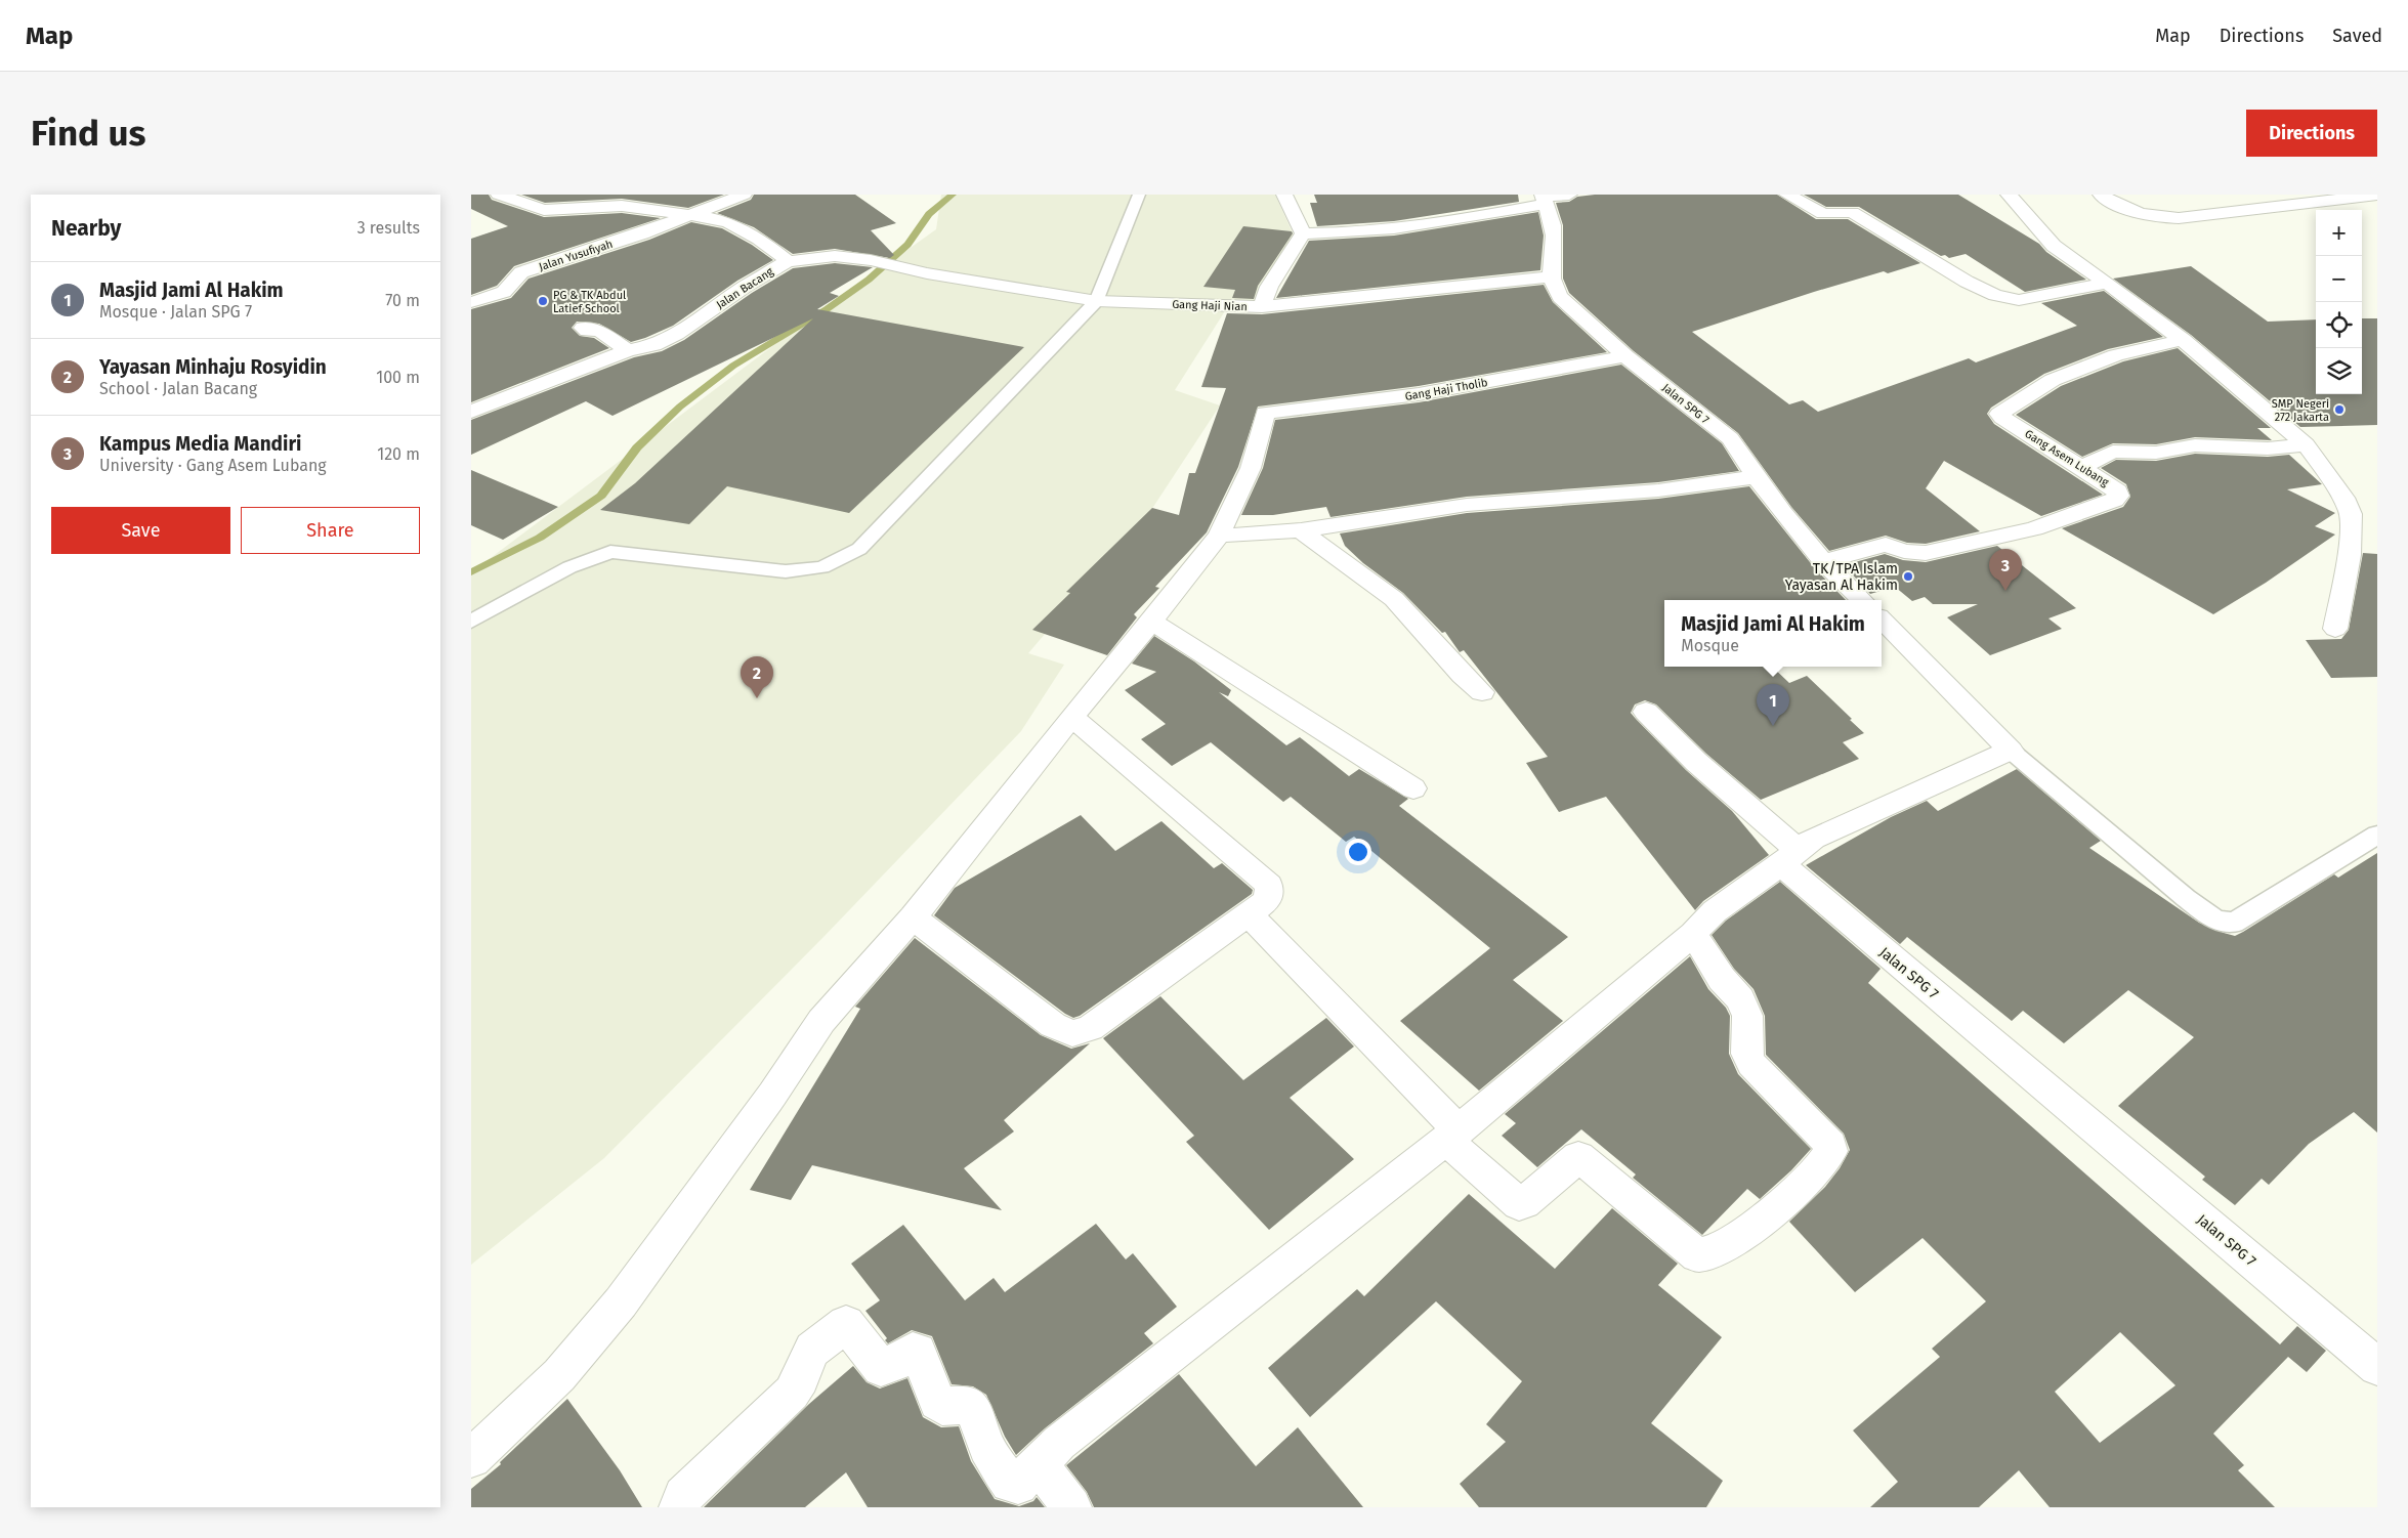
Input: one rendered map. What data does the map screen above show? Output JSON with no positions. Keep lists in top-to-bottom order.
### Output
{
  "streets": {
    "street": [
      "Jalan Yusufiyah",
      "Jalan Bacang",
      "Gang Haji Nian",
      "Gang Haji Tholib",
      "Jalan SPG 7",
      "Gang Asem Lubang"
    ]
  },
  "crossings": [
    ["Jalan Bacang", "Gang Haji Nian"],
    ["Gang Haji Nian", "Jalan SPG 7"],
    ["Gang Haji Tholib", "Jalan SPG 7"],
    ["Jalan SPG 7", "Gang Asem Lubang"]
  ],
  "places": ["PG & TK Abdul Latief School", "SMP Negeri 272 Jakarta", "TK/TPA Islam Yayasan Al Hakim"],
  "page": {
    "header": "Map",
    "nav": ["Map", "Directions", "Saved"],
    "buttons": [
      "Directions",
      ["Save", "Share"]
    ],
    "title": "Find us",
    "heading": ["Nearby", "3 results"],
    "map_buttons": ["+", "−"],
    "list": [
      {
        "mark": "1",
        "name": "Masjid Jami Al Hakim",
        "note": "Mosque · Jalan SPG 7",
        "value": "70 m"
      },
      {
        "mark": "2",
        "name": "Yayasan Minhaju Rosyidin",
        "note": "School · Jalan Bacang",
        "value": "100 m"
      },
      {
        "mark": "3",
        "name": "Kampus Media Mandiri",
        "note": "University · Gang Asem Lubang",
        "value": "120 m"
      }
    ],
    "pins": ["3", "2", "1"],
    "popup": ["Masjid Jami Al Hakim", "Mosque"]
  }
}
